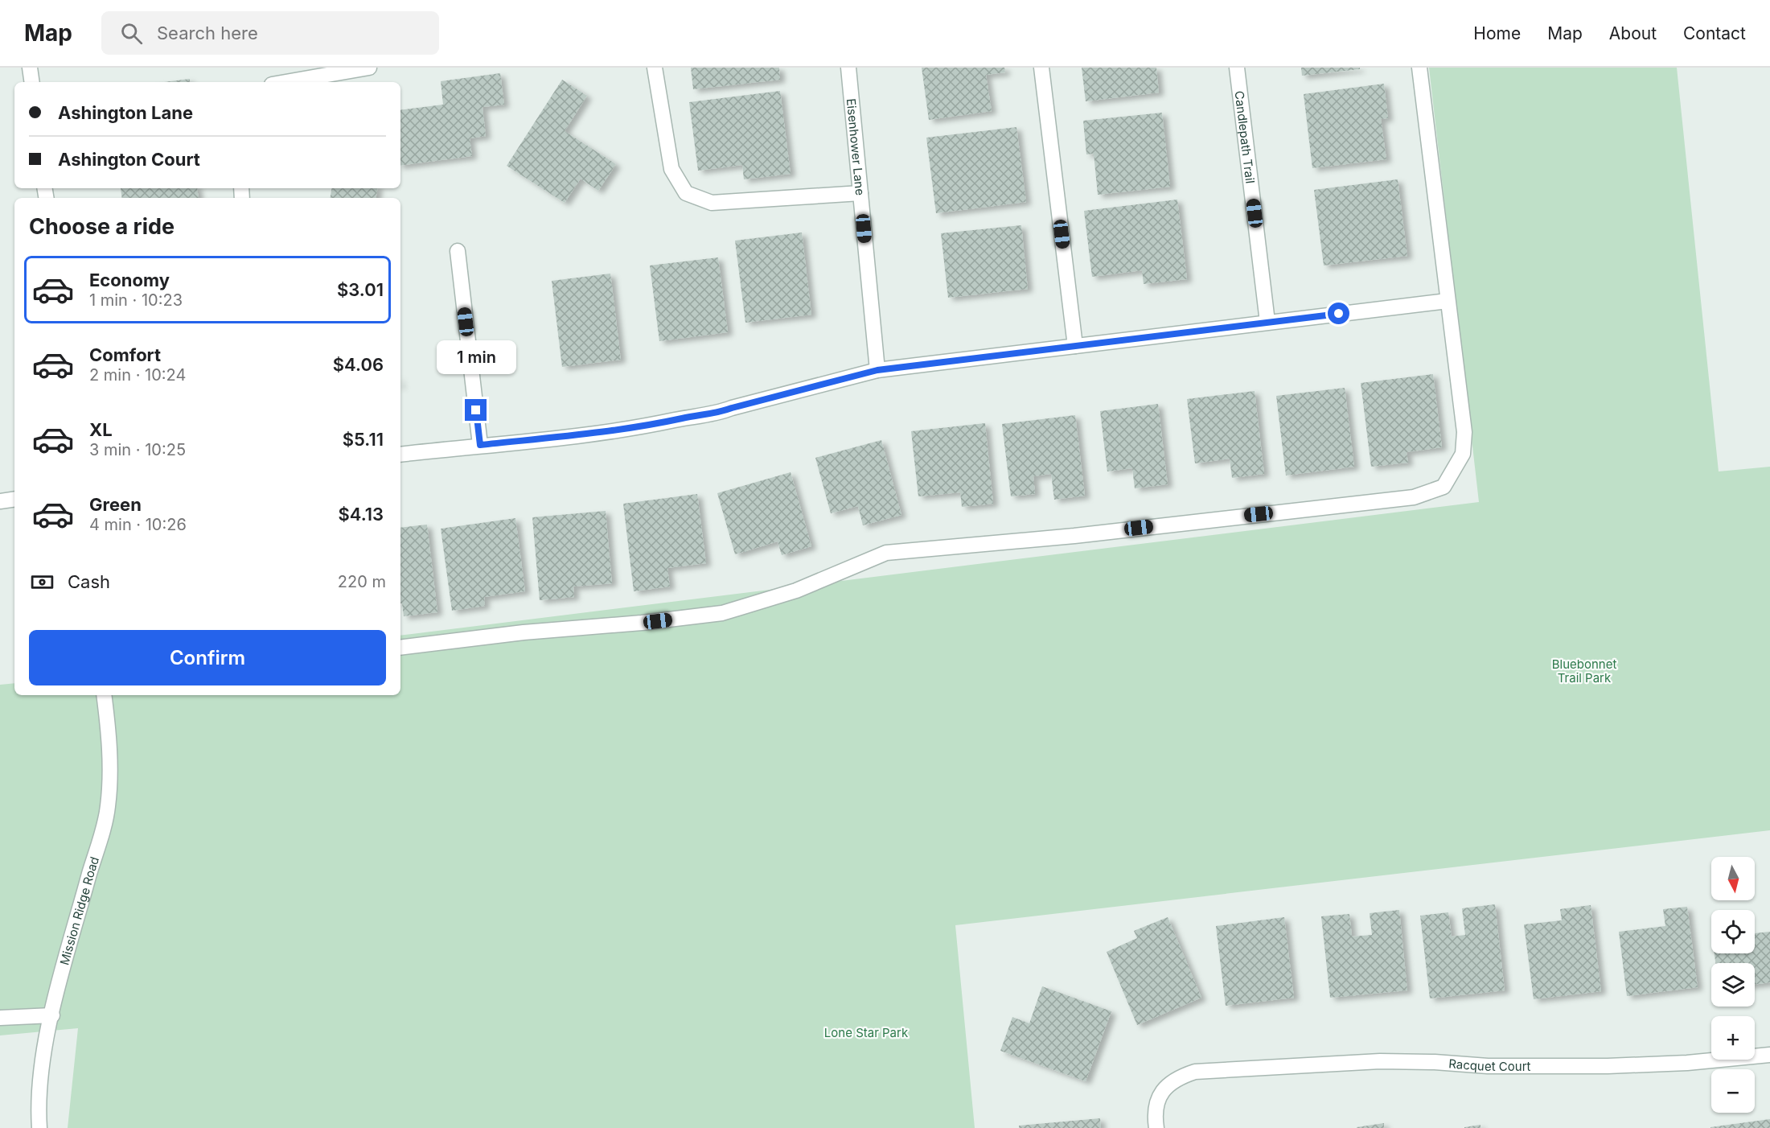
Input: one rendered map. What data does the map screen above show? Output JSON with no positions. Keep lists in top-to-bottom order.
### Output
{
  "streets": {
    "street": [
      "Candlepath Trail",
      "Eisenhower Lane",
      "Mission Ridge Road",
      "Racquet Court"
    ]
  },
  "parks": ["Bluebonnet Trail Park", "Lone Star Park"],
  "north": "bottom",
  "page": {
    "header": "Map",
    "search": "Search here",
    "nav": [
      "Home",
      "Map",
      "About",
      "Contact"
    ],
    "banner": ["Ashington Lane", "Ashington Court"],
    "heading": "Choose a ride",
    "list": [
      {
        "name": "Economy",
        "note": "1 min · 10:23",
        "value": "$3.01"
      },
      {
        "name": "Comfort",
        "note": "2 min · 10:24",
        "value": "$4.06"
      },
      {
        "name": "XL",
        "note": "3 min · 10:25",
        "value": "$5.11"
      },
      {
        "name": "Green",
        "note": "4 min · 10:26",
        "value": "$4.13"
      }
    ],
    "bubble": "1 min",
    "pay": ["Cash", "220 m"],
    "buttons": "Confirm",
    "map_buttons": ["+", "−"]
  }
}
